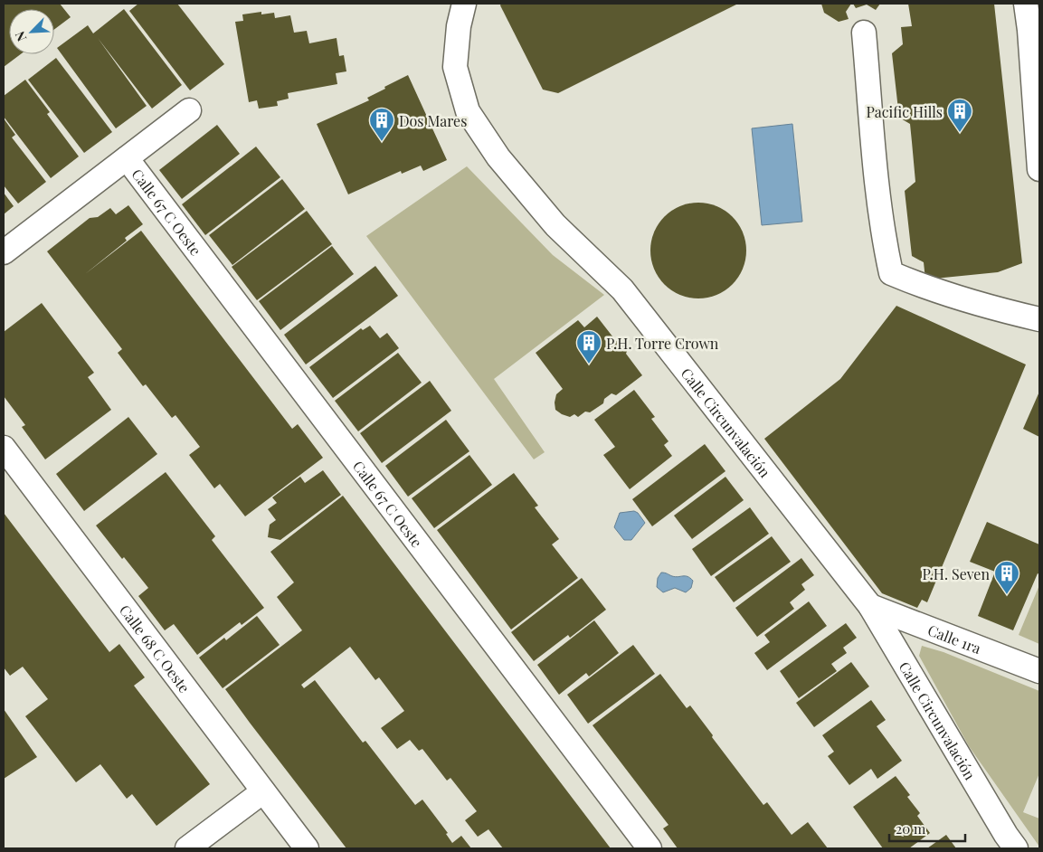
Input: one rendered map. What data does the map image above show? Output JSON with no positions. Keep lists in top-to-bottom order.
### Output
{
  "streets": {
    "street": [
      "Calle 67 C Oeste",
      "Calle Circunvalación",
      "Calle 1ra",
      "Calle 68 C Oeste"
    ]
  },
  "crossings": [
    ["Calle Circunvalación", "Calle 1ra"]
  ],
  "places": {
    "building": [
      "Pacific Hills",
      "Dos Mares",
      "P.H. Torre Crown",
      "P.H. Seven"
    ]
  },
  "scale_bar": "20 m",
  "north": "bottom left"
}
